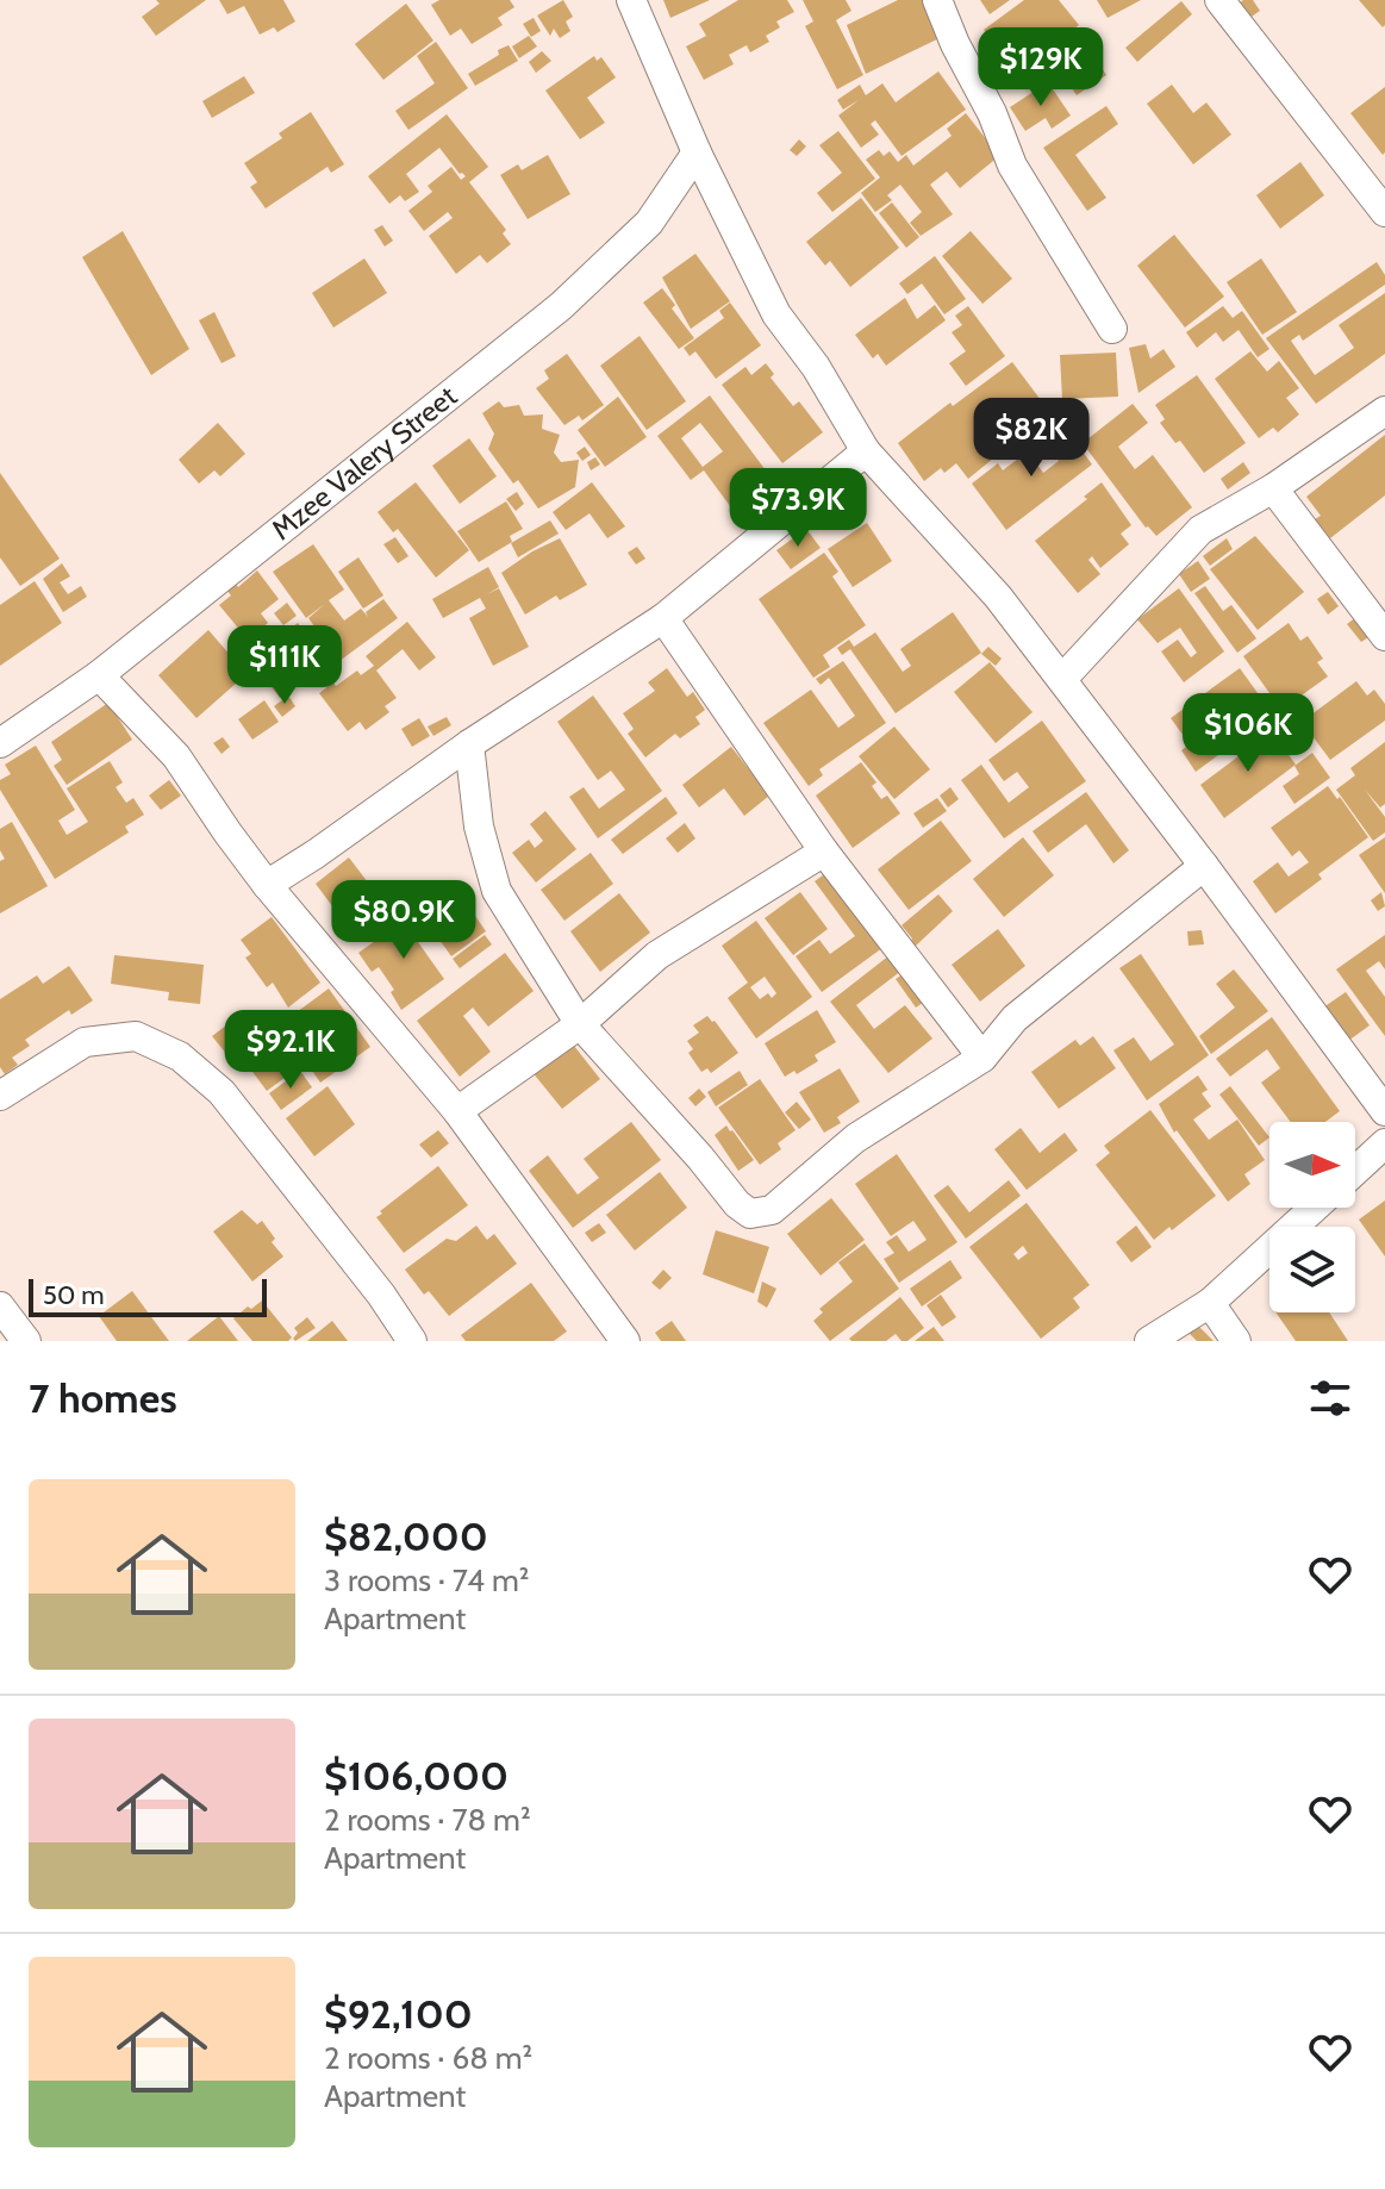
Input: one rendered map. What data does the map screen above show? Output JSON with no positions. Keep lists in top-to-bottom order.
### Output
{
  "streets": {
    "street": ["Mzee Valery Street"]
  },
  "scale_bar": "50 m",
  "north": "right",
  "page": {
    "price": [
      "$129K",
      "$82K",
      "$73.9K",
      "$111K",
      "$106K",
      "$80.9K",
      "$92.1K"
    ],
    "scale": "50 m",
    "heading": "7 homes",
    "list": [
      {
        "name": "$82,000",
        "note": "3 rooms · 74 m² · Apartment"
      },
      {
        "name": "$106,000",
        "note": "2 rooms · 78 m² · Apartment"
      },
      {
        "name": "$92,100",
        "note": "2 rooms · 68 m² · Apartment"
      }
    ]
  }
}
